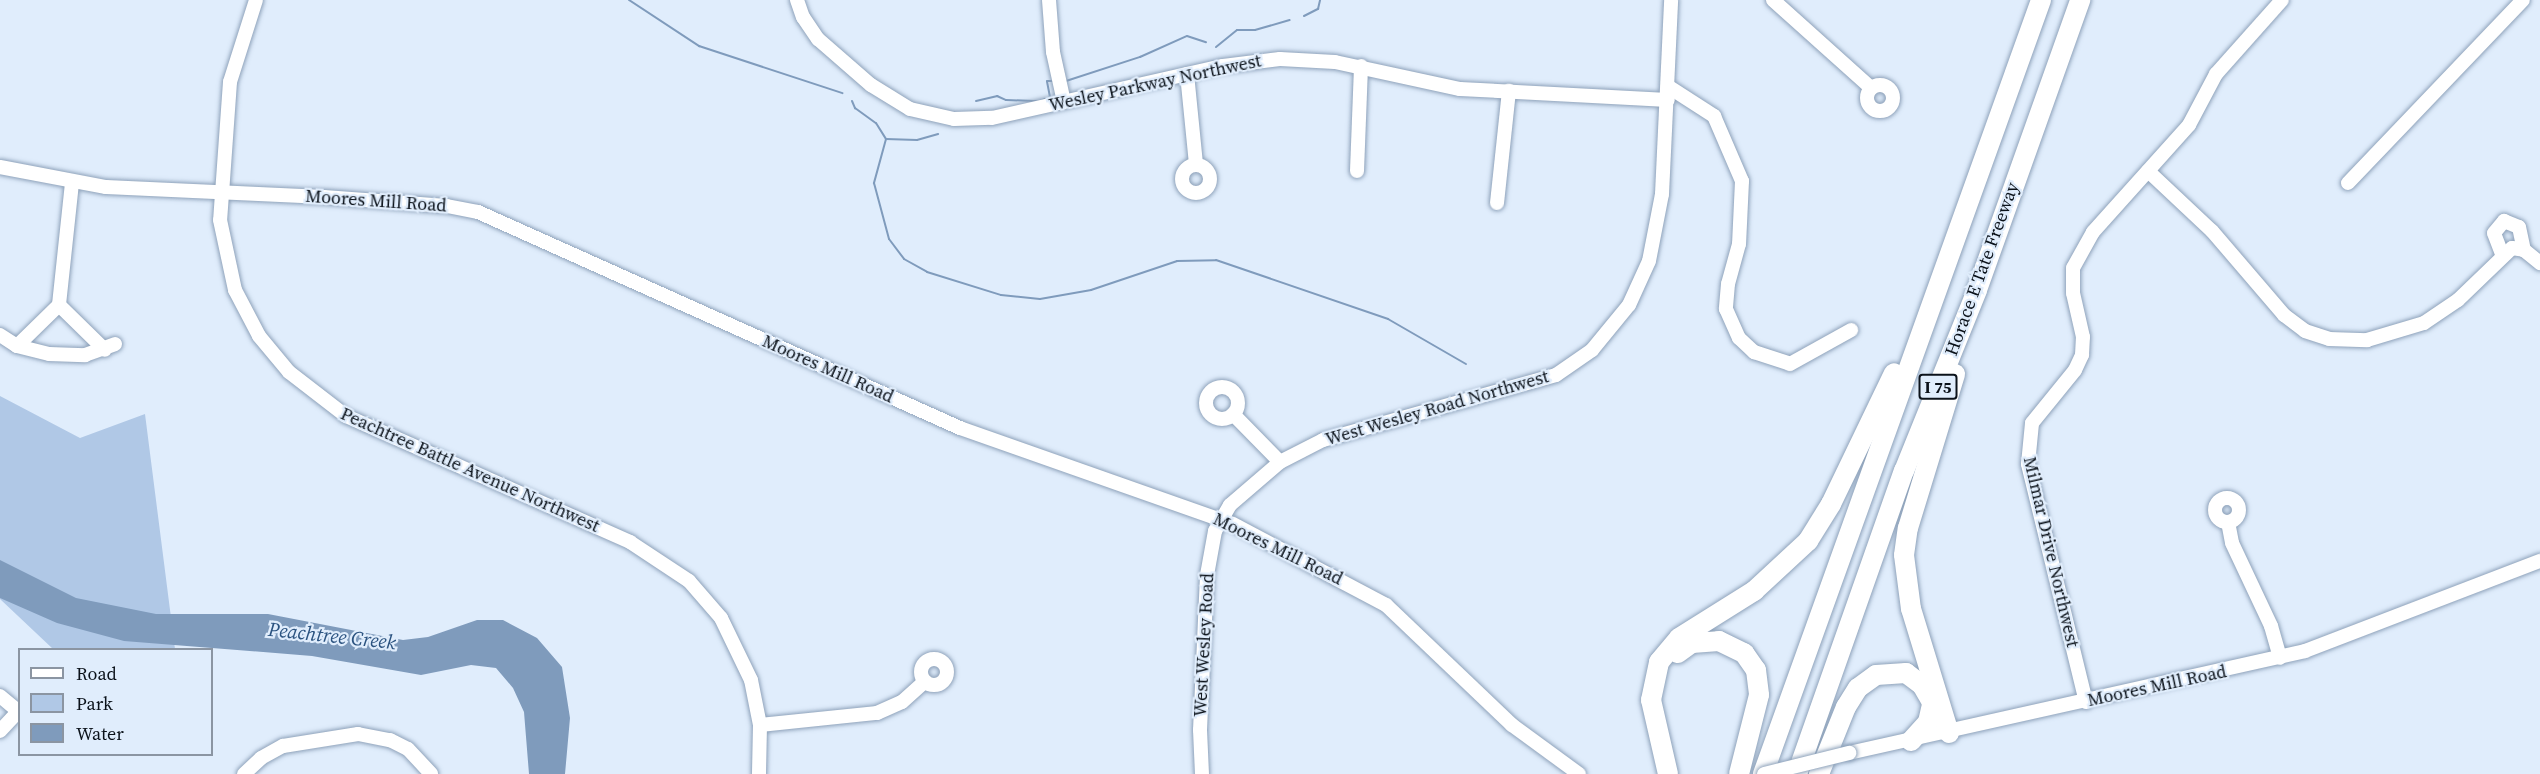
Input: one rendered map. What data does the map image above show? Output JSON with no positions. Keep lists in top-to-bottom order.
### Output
{
  "streets": {
    "highway": ["Horace E Tate Freeway", "I 75"],
    "street": [
      "Wesley Parkway Northwest",
      "Moores Mill Road",
      "West Wesley Road Northwest",
      "Peachtree Battle Avenue Northwest",
      "Milmar Drive Northwest",
      "West Wesley Road"
    ]
  },
  "crossings": [
    ["Wesley Parkway Northwest", "West Wesley Road Northwest"],
    ["Moores Mill Road", "Horace E Tate Freeway"],
    ["Moores Mill Road", "West Wesley Road Northwest"],
    ["Moores Mill Road", "Peachtree Battle Avenue Northwest"],
    ["Moores Mill Road", "Milmar Drive Northwest"],
    ["Moores Mill Road", "West Wesley Road"],
    ["West Wesley Road Northwest", "West Wesley Road"]
  ],
  "water": ["Peachtree Creek"],
  "legend": ["Road", "Park", "Water"]
}
